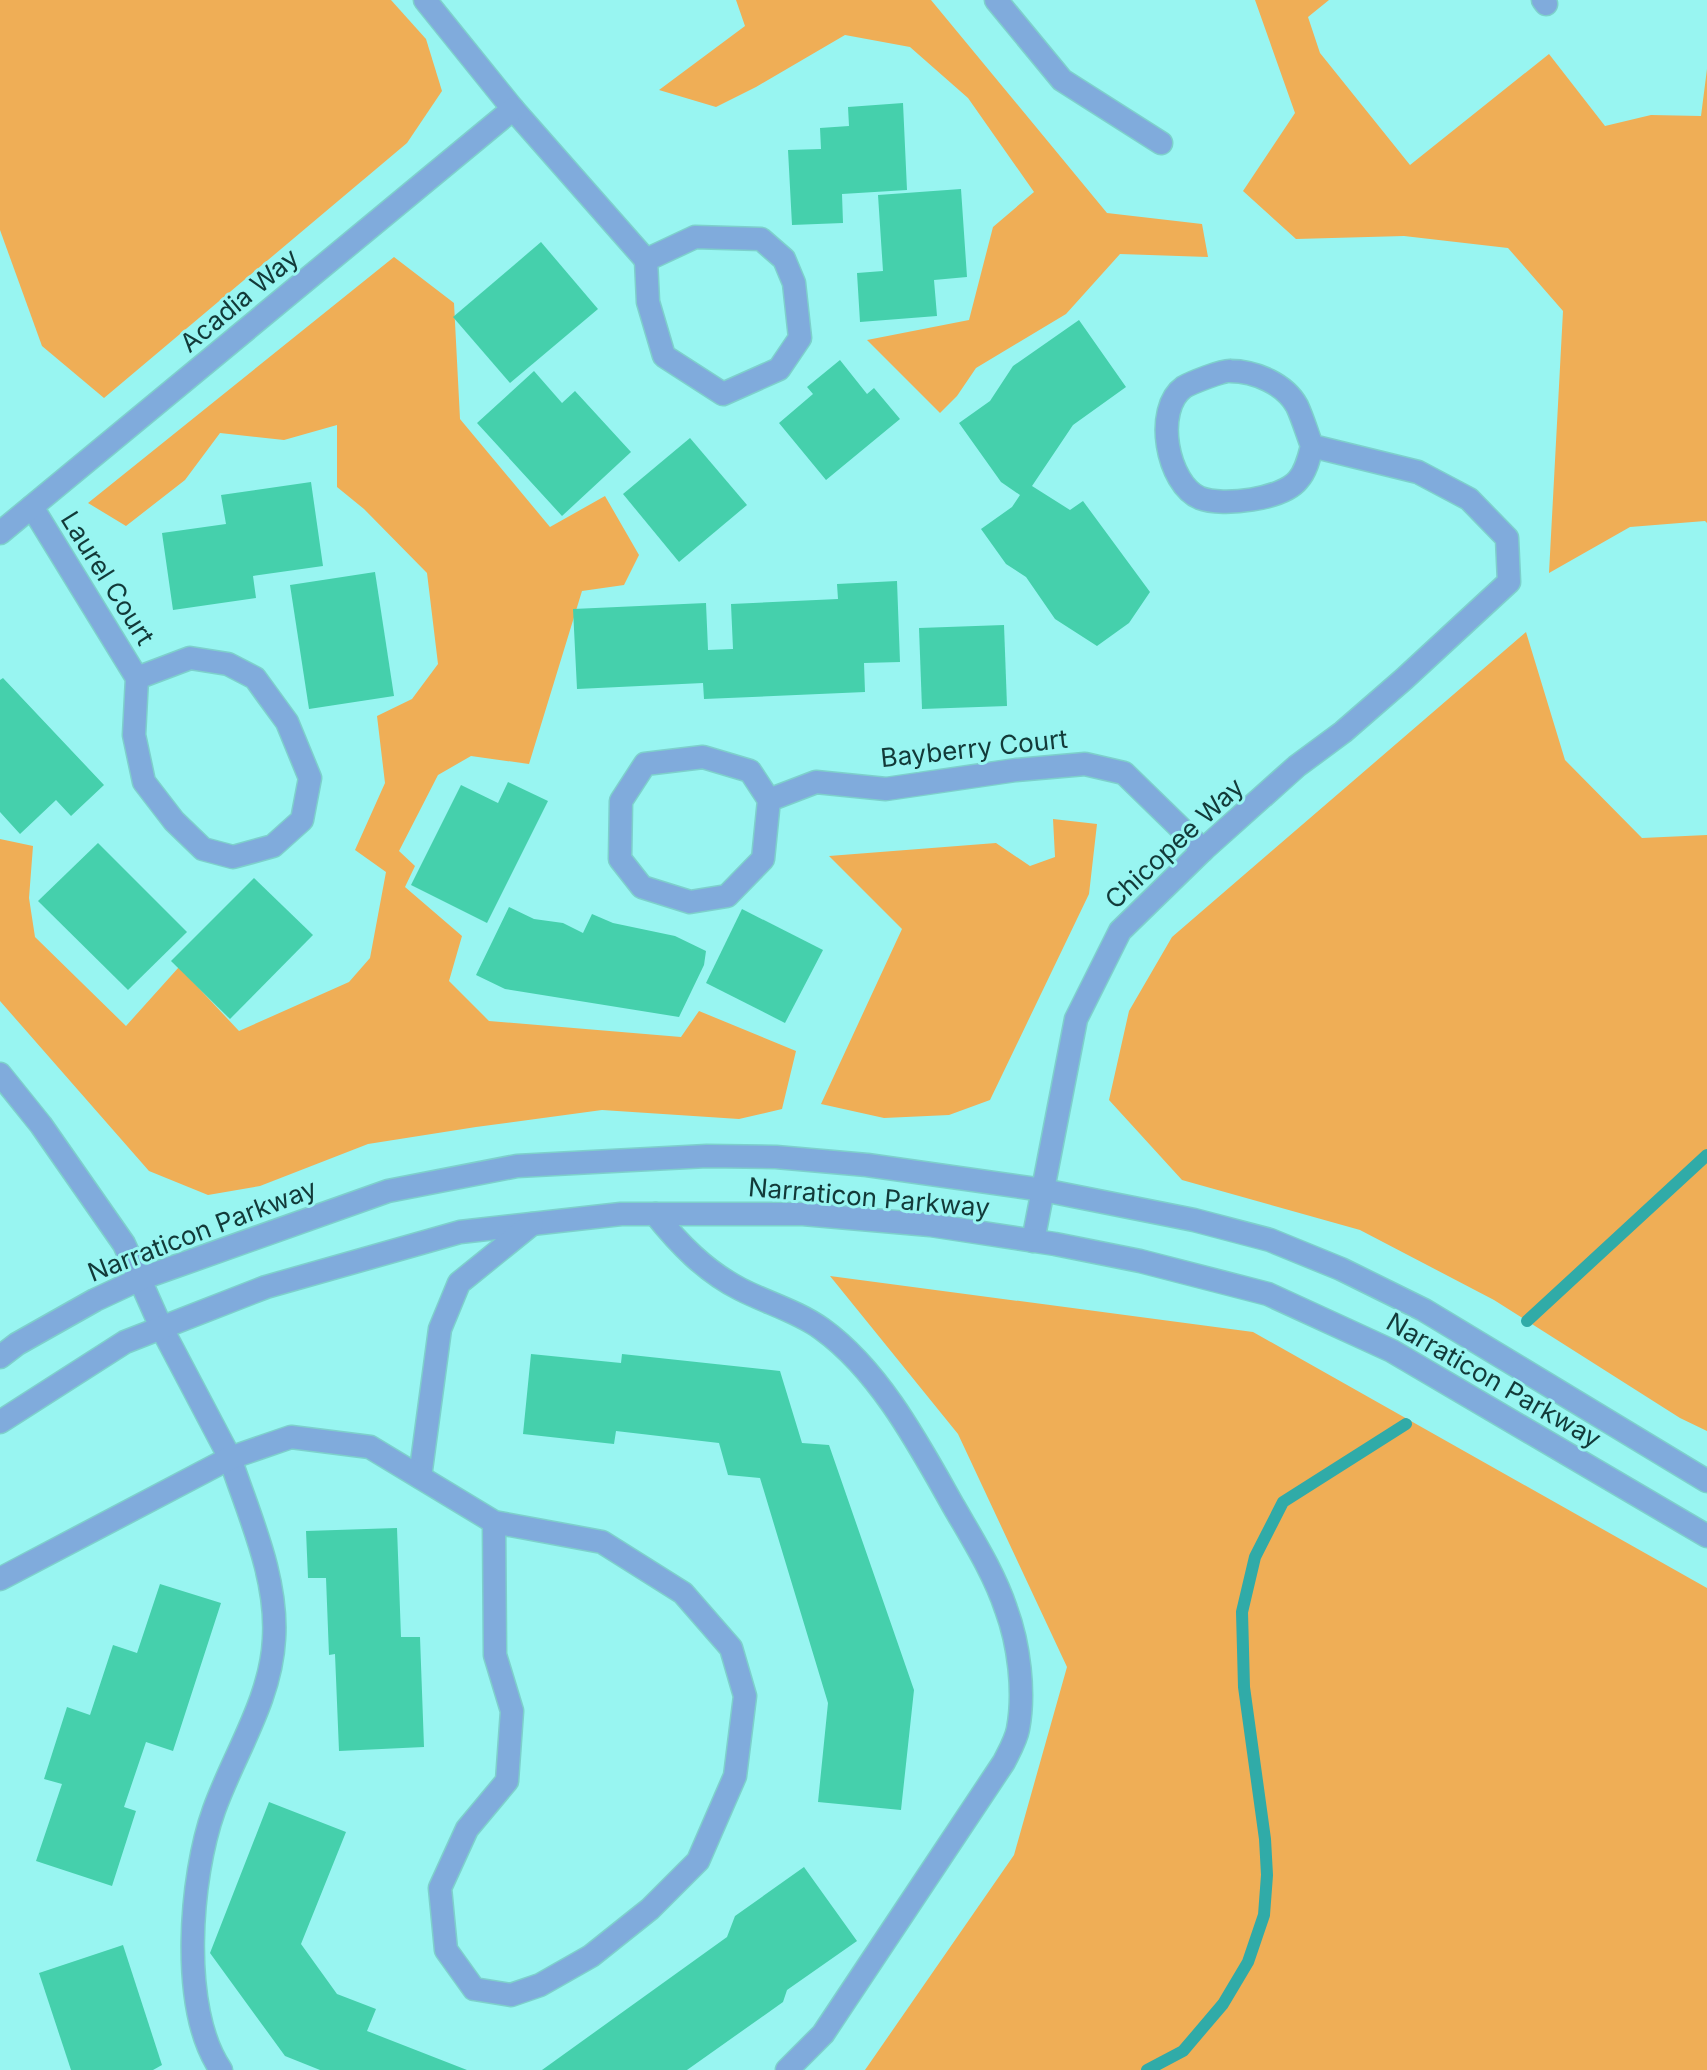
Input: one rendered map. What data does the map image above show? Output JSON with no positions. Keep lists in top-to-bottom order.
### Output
{
  "streets": {
    "street": [
      "Acadia Way",
      "Laurel Court",
      "Bayberry Court",
      "Chicopee Way",
      "Narraticon Parkway"
    ]
  },
  "crossings": [
    ["Acadia Way", "Laurel Court"],
    ["Bayberry Court", "Chicopee Way"],
    ["Chicopee Way", "Narraticon Parkway"]
  ]
}
